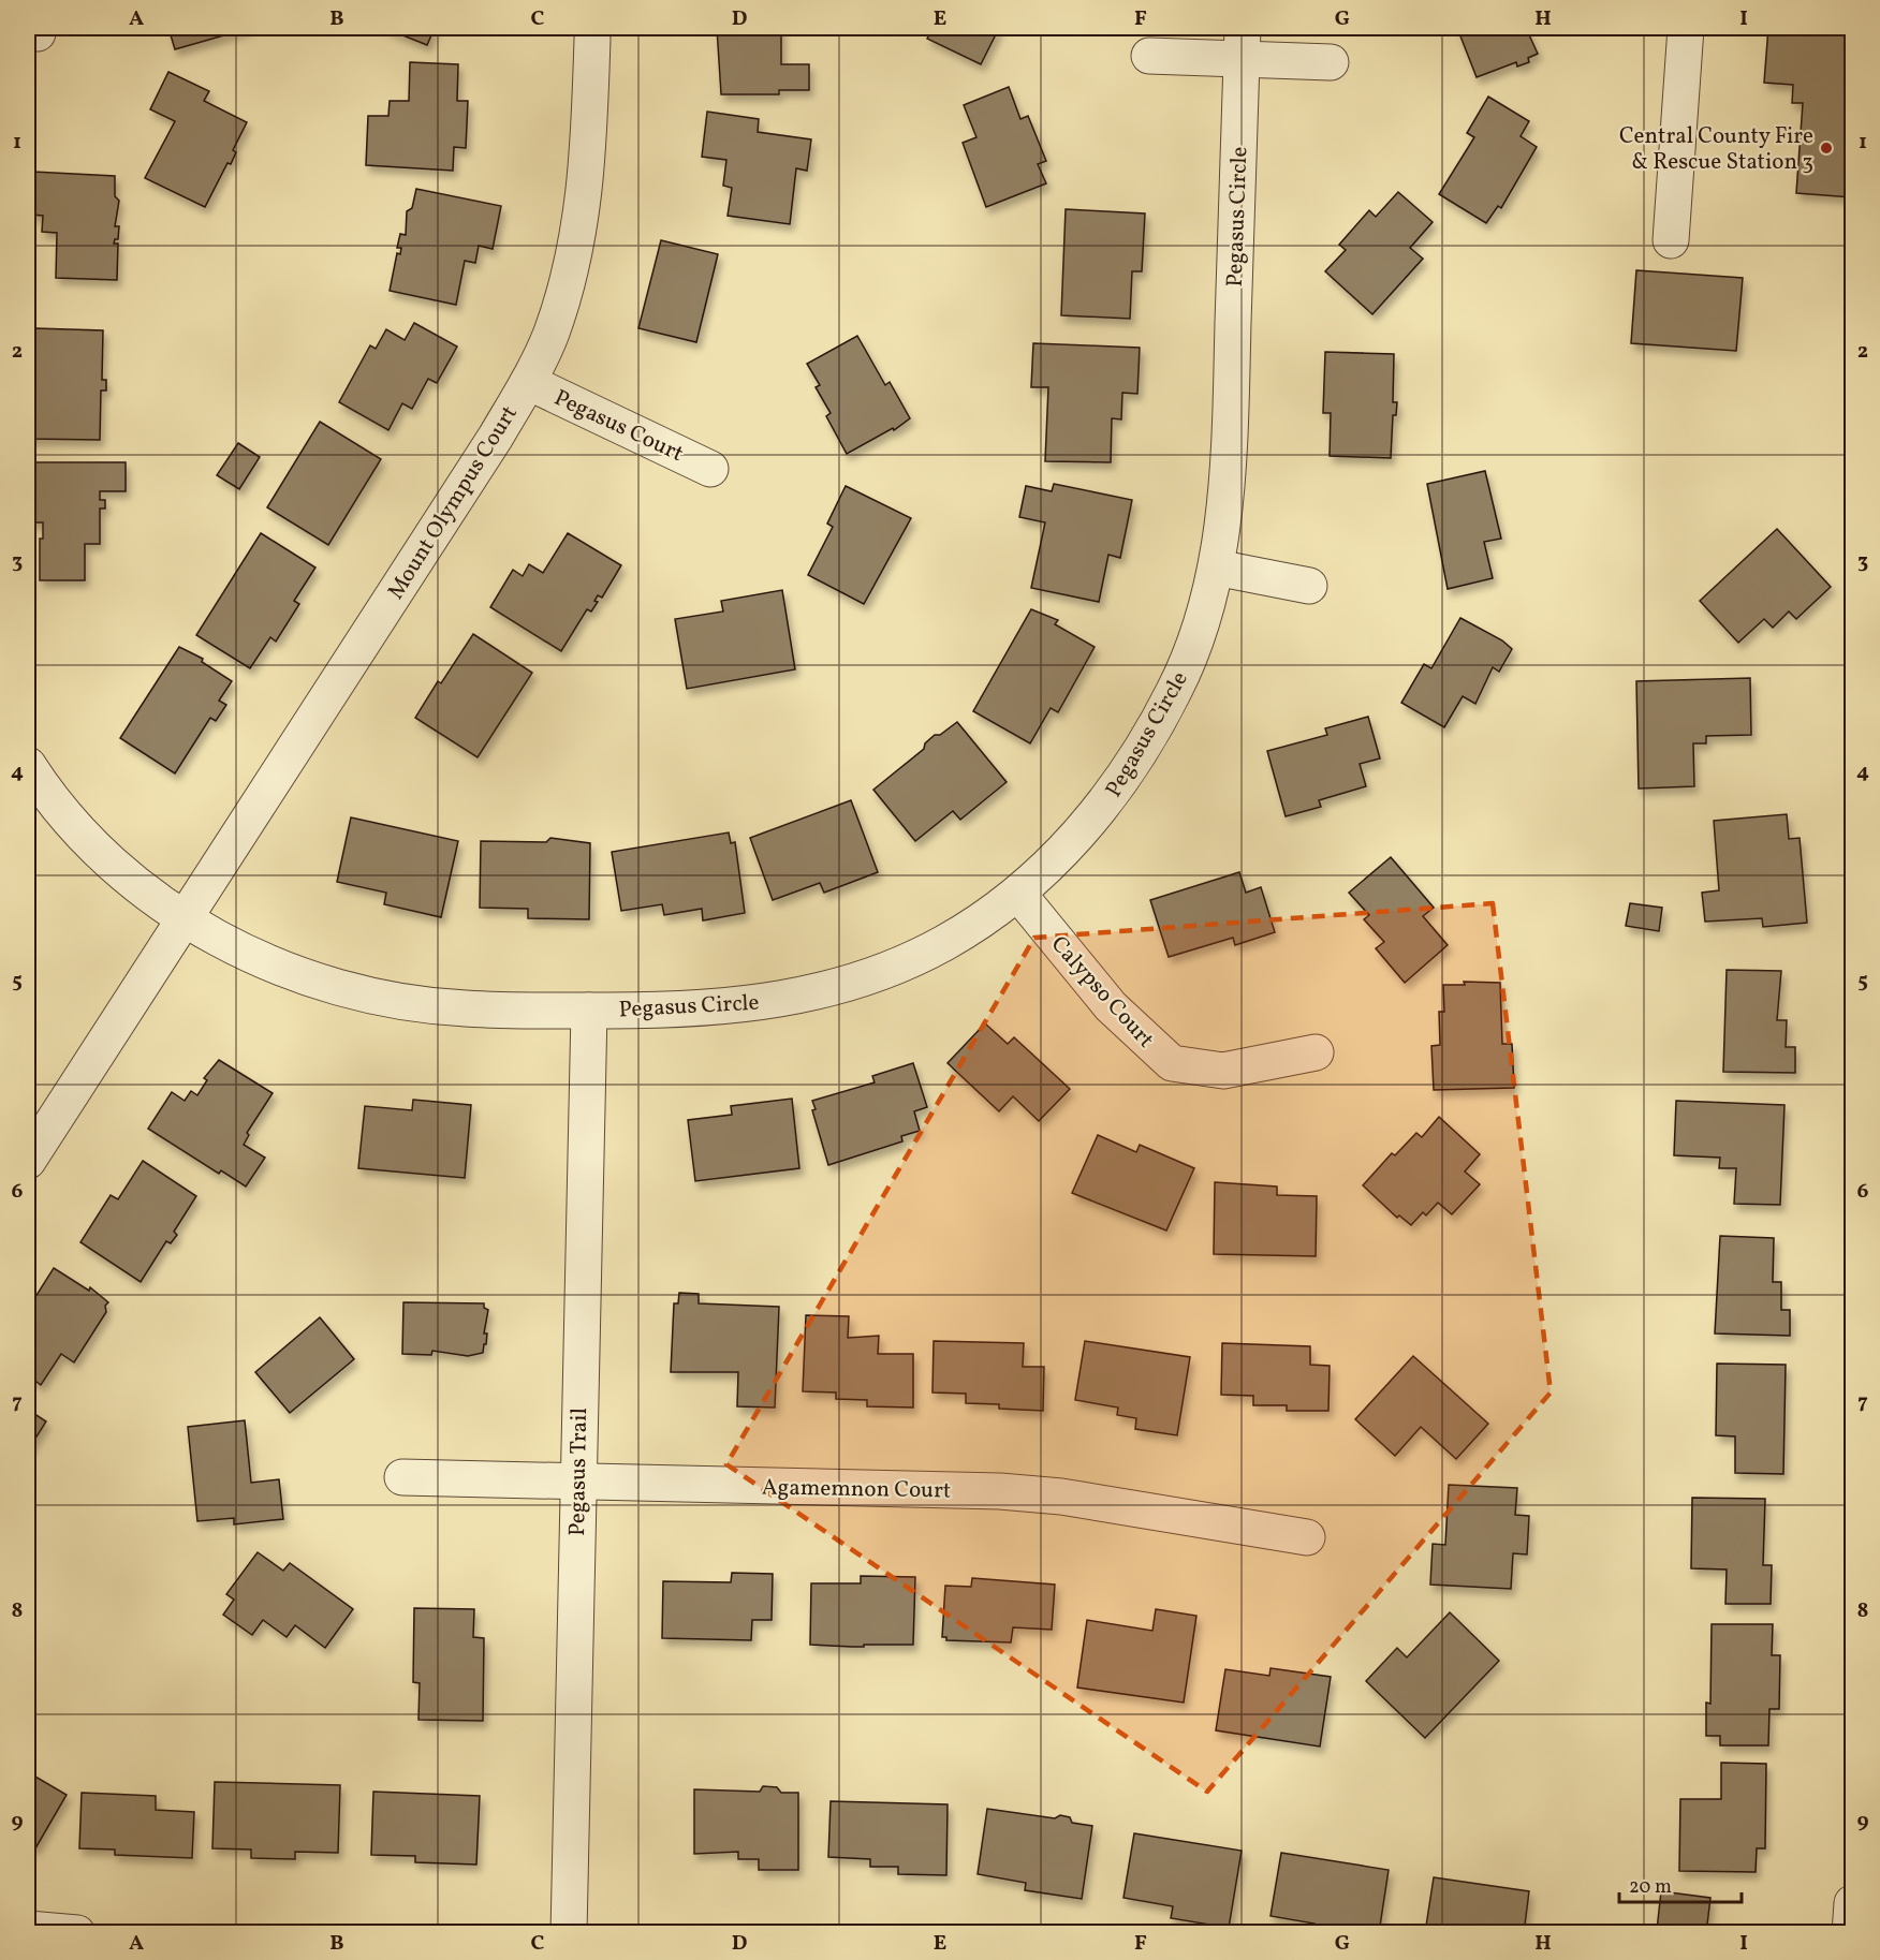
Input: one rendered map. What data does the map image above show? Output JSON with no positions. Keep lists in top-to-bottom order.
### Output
{
  "streets": {
    "street": [
      "Pegasus Circle",
      "Pegasus Court",
      "Mount Olympus Court",
      "Calypso Court",
      "Pegasus Trail",
      "Agamemnon Court"
    ]
  },
  "crossings": [
    ["Pegasus Circle", "Mount Olympus Court"],
    ["Pegasus Circle", "Calypso Court"],
    ["Pegasus Circle", "Pegasus Trail"],
    ["Pegasus Court", "Mount Olympus Court"],
    ["Pegasus Trail", "Agamemnon Court"]
  ],
  "places": ["Central County Fire & Rescue Station 3"],
  "scale_bar": "20 m",
  "grid": {
    "columns": [
      "A",
      "B",
      "C",
      "D",
      "E",
      "F",
      "G",
      "H",
      "I"
    ],
    "rows": [
      "1",
      "2",
      "3",
      "4",
      "5",
      "6",
      "7",
      "8",
      "9"
    ]
  }
}
